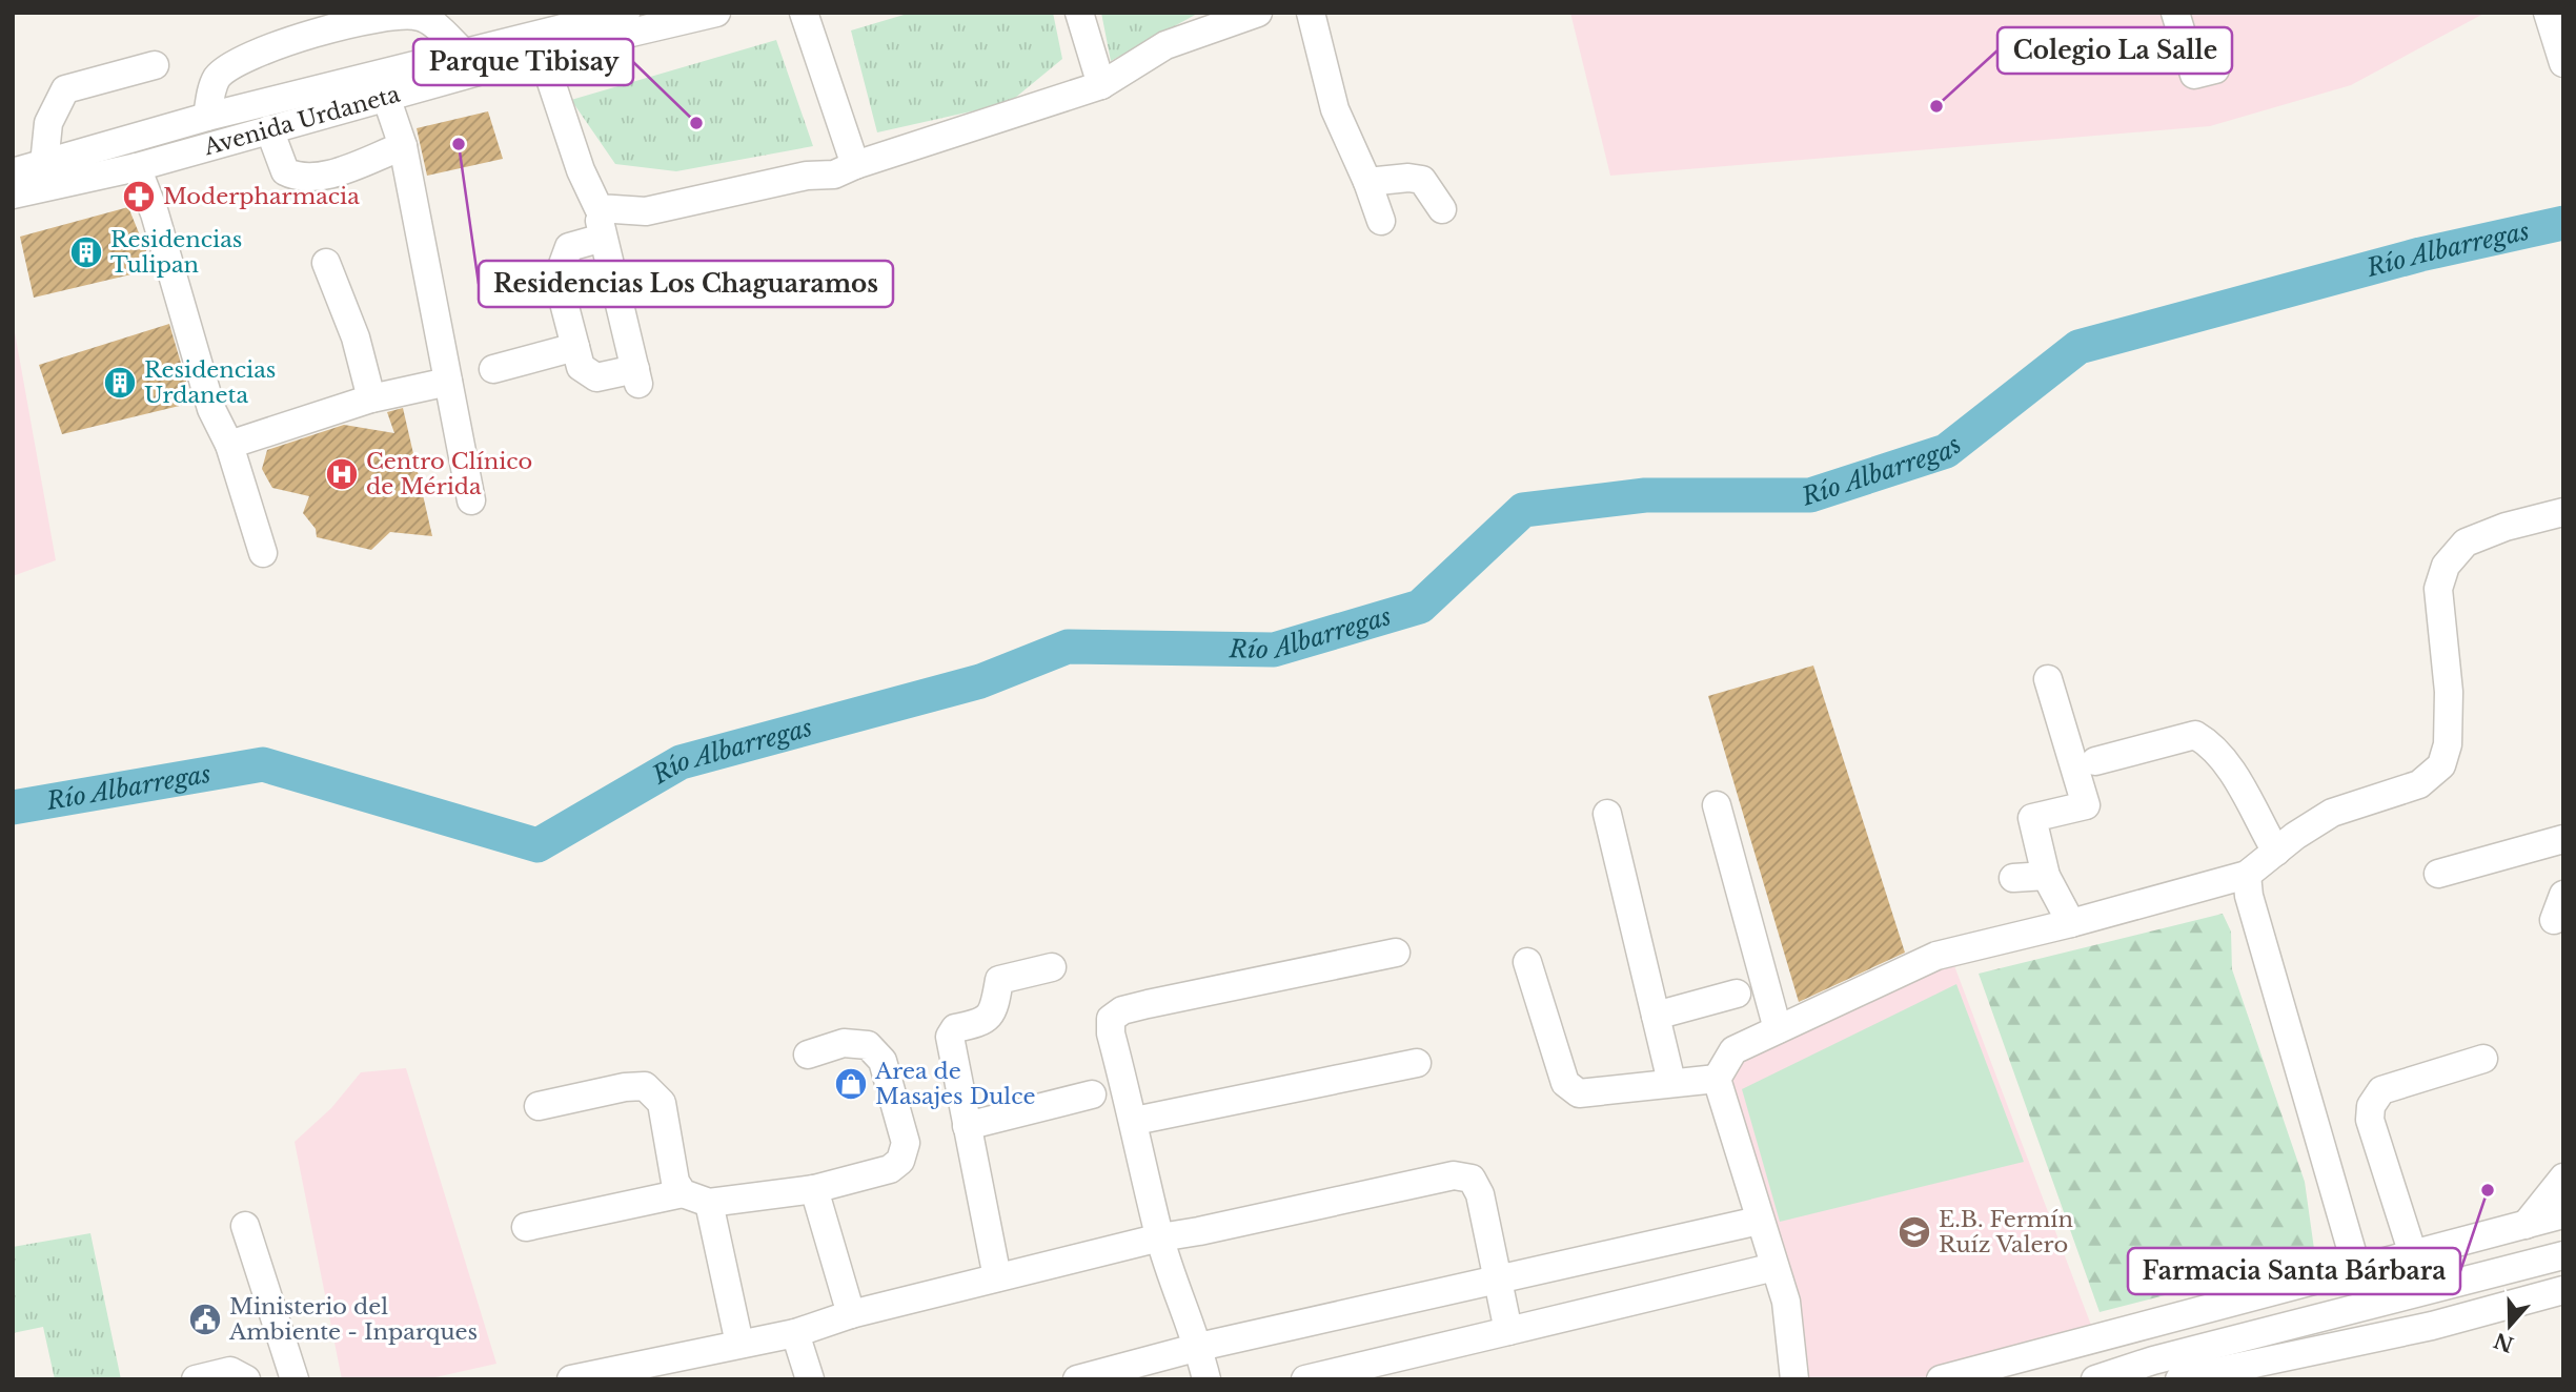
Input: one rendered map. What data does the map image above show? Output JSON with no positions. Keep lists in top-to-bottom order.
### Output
{
  "streets": {
    "street": ["Avenida Urdaneta"]
  },
  "water": ["Río Albarregas"],
  "places": {
    "other": [
      "Colegio La Salle",
      "Parque Tibisay",
      "Residencias Los Chaguaramos",
      "Farmacia Santa Bárbara"
    ],
    "pharmacy": ["Moderpharmacia"],
    "building": ["Residencias Tulipan", "Residencias Urdaneta"],
    "hospital": ["Centro Clínico de Mérida"],
    "shop": ["Area de Masajes Dulce"],
    "school or university": ["E.B. Fermín Ruíz Valero"],
    "public building": ["Ministerio del Ambiente - Inparques"]
  },
  "north": "bottom"
}
